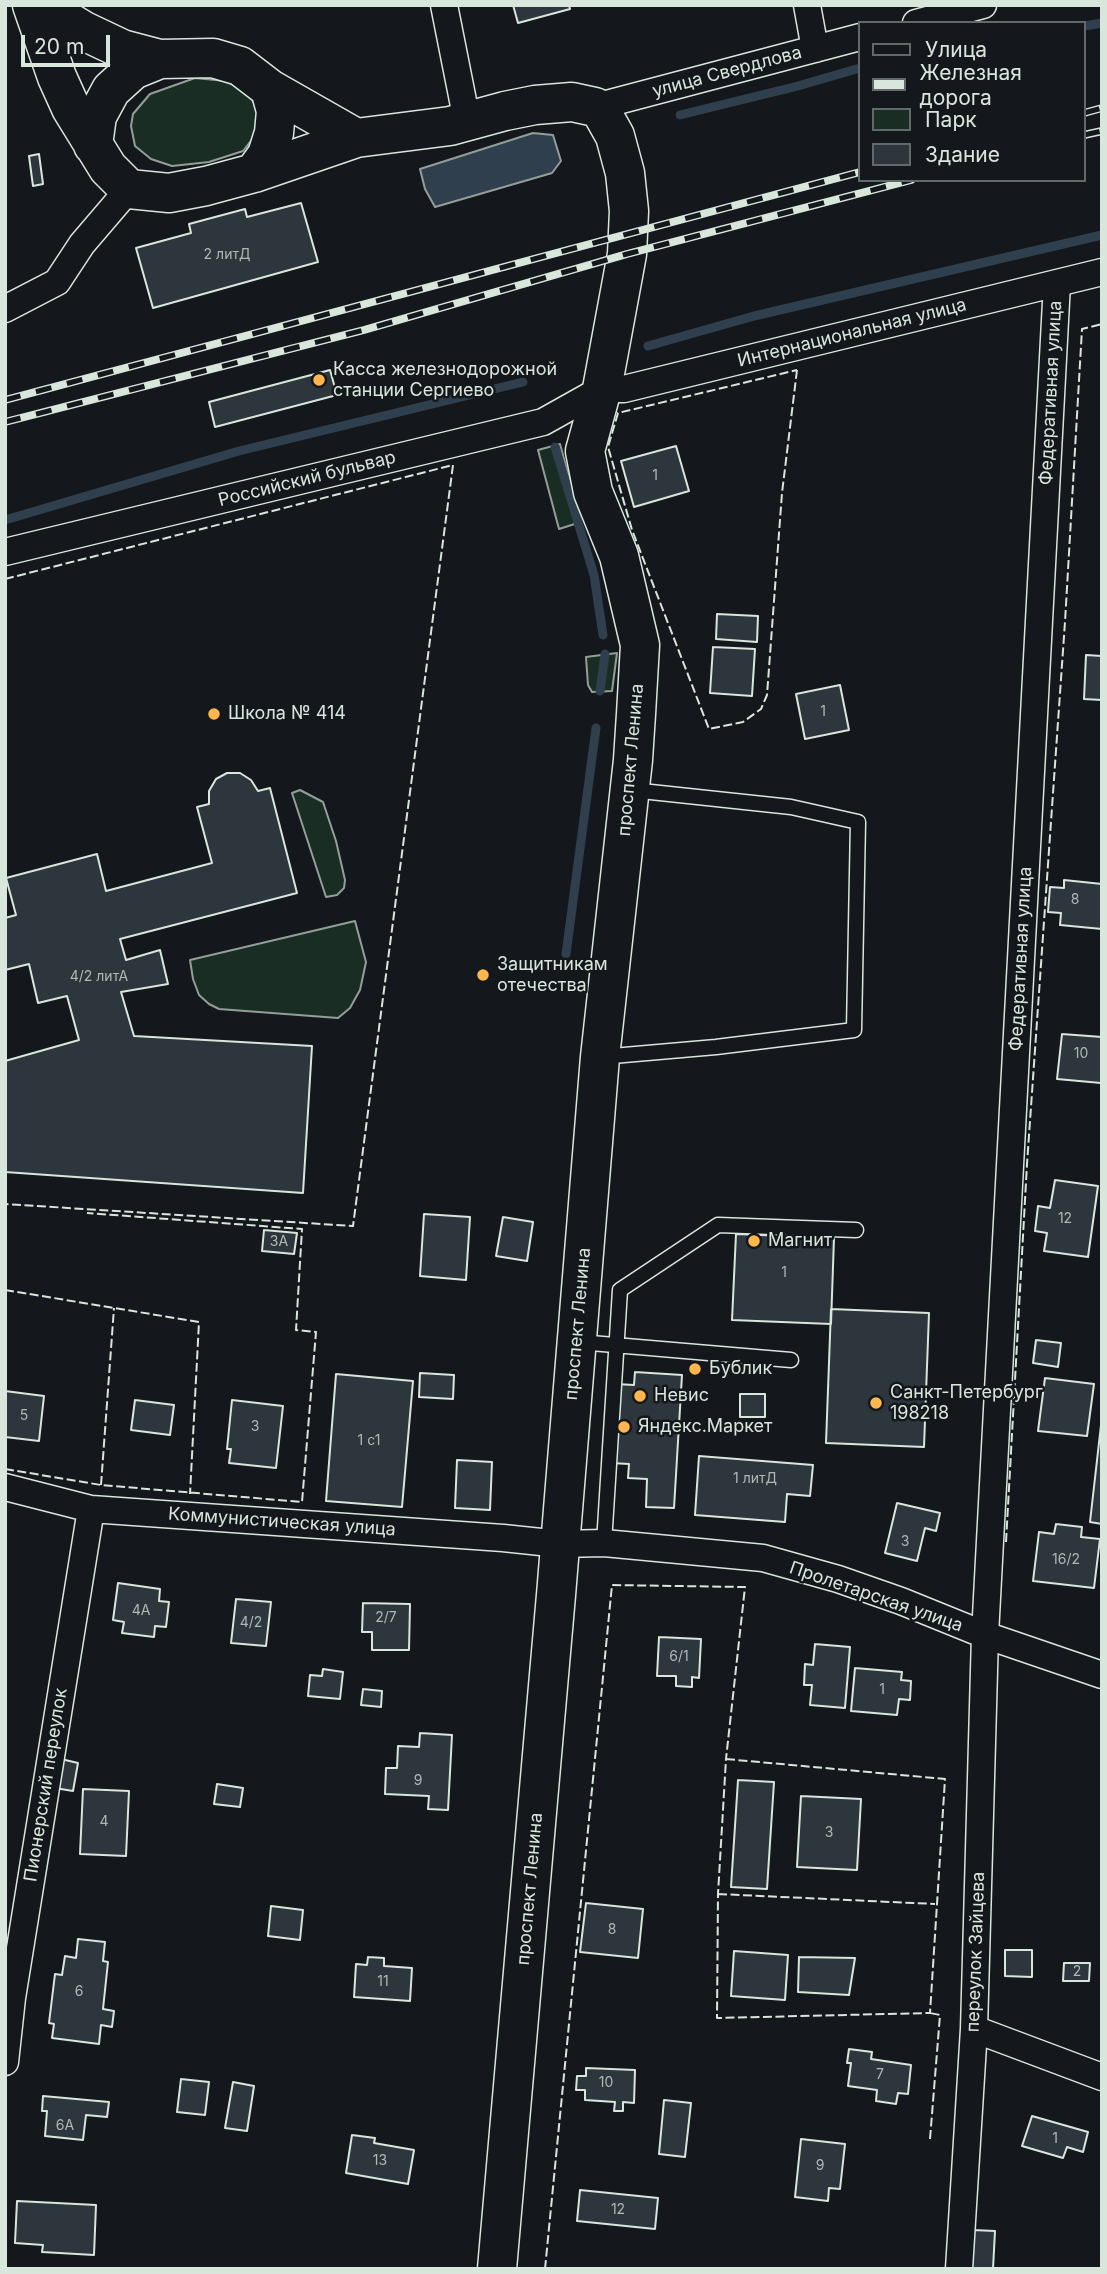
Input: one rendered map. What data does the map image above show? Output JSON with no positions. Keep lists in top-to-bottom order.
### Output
{
  "streets": {
    "street": [
      "улица Свердлова",
      "Интернациональная улица",
      "Федеративная улица",
      "Российский бульвар",
      "проспект Ленина",
      "Коммунистическая улица",
      "Пролетарская улица",
      "Пионерский переулок",
      "переулок Зайцева"
    ]
  },
  "crossings": [
    ["улица Свердлова", "проспект Ленина"],
    ["Интернациональная улица", "Федеративная улица"],
    ["Интернациональная улица", "Российский бульвар"],
    ["Интернациональная улица", "проспект Ленина"],
    ["Федеративная улица", "Пролетарская улица"],
    ["Федеративная улица", "переулок Зайцева"],
    ["Российский бульвар", "проспект Ленина"],
    ["проспект Ленина", "Коммунистическая улица"],
    ["проспект Ленина", "Пролетарская улица"],
    ["Коммунистическая улица", "Пролетарская улица"],
    ["Коммунистическая улица", "Пионерский переулок"],
    ["Пролетарская улица", "переулок Зайцева"]
  ],
  "places": [
    "Касса железнодорожной станции Сергиево",
    "Школа № 414",
    "Защитникам отечества",
    "Магнит",
    "Бублик",
    "Невис",
    "Санкт-Петербург 198218",
    "Яндекс.Маркет"
  ],
  "house_numbers": [
    "2 литД",
    "1",
    "1",
    "8",
    "4/2 литА",
    "10",
    "12",
    "3А",
    "1",
    "5",
    "3",
    "1 с1",
    "1 литД",
    "3",
    "16/2",
    "4А",
    "2/7",
    "4/2",
    "6/1",
    "1",
    "9",
    "4",
    "3",
    "8",
    "2",
    "11",
    "6",
    "7",
    "10",
    "6А",
    "1",
    "13",
    "9",
    "12"
  ],
  "legend": [
    "Улица",
    "Железная дорога",
    "Парк",
    "Здание"
  ],
  "scale_bar": "20 m"
}
